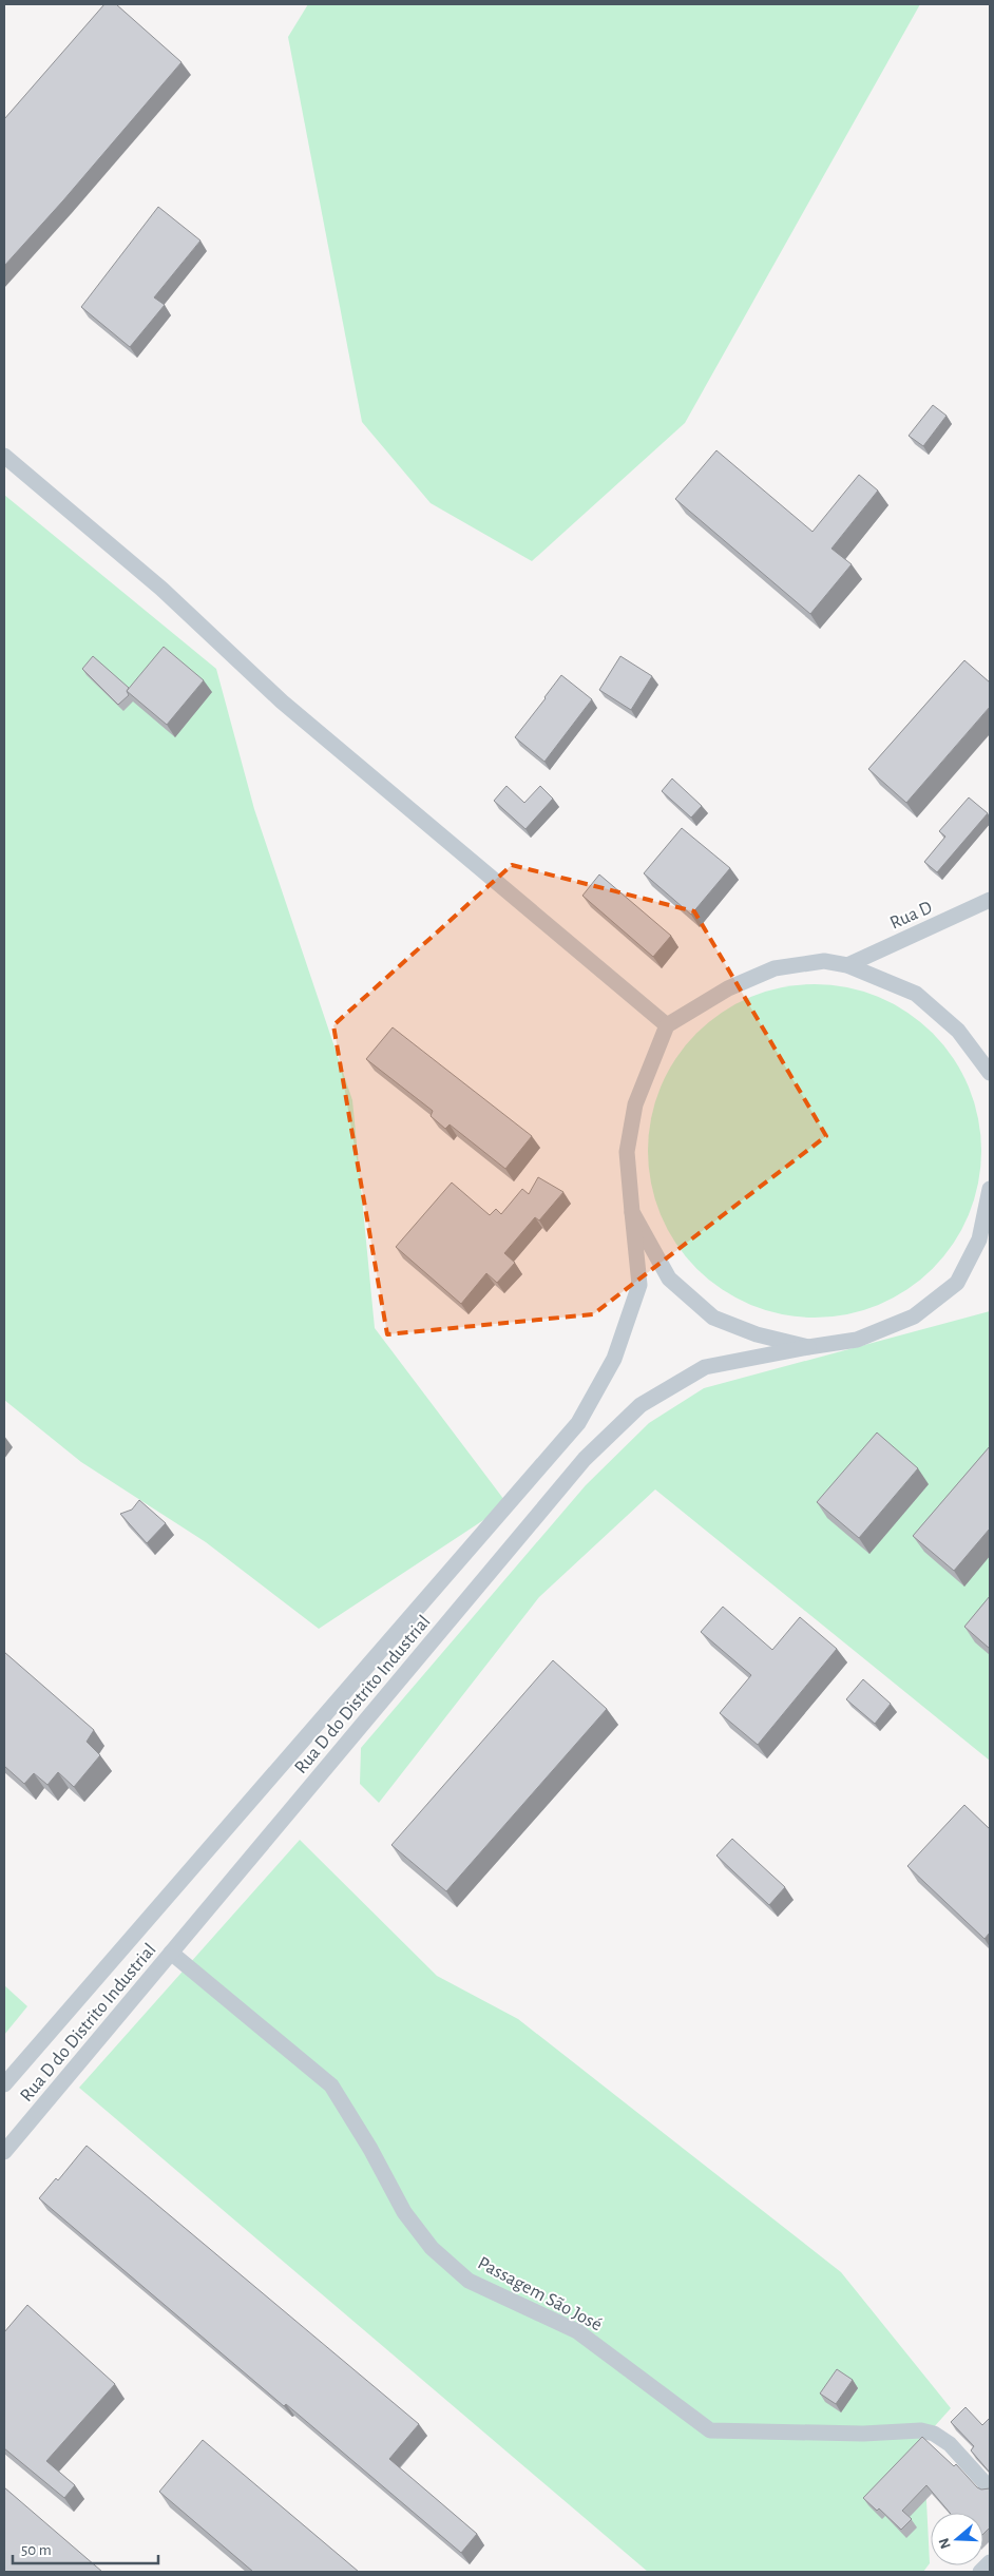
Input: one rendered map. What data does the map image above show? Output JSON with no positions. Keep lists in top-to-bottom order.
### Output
{
  "streets": {
    "street": ["Rua D", "Rua D do Distrito Industrial", "Passagem São José"]
  },
  "crossings": [
    ["Rua D do Distrito Industrial", "Passagem São José"]
  ],
  "scale_bar": "50 m",
  "north": "left"
}
